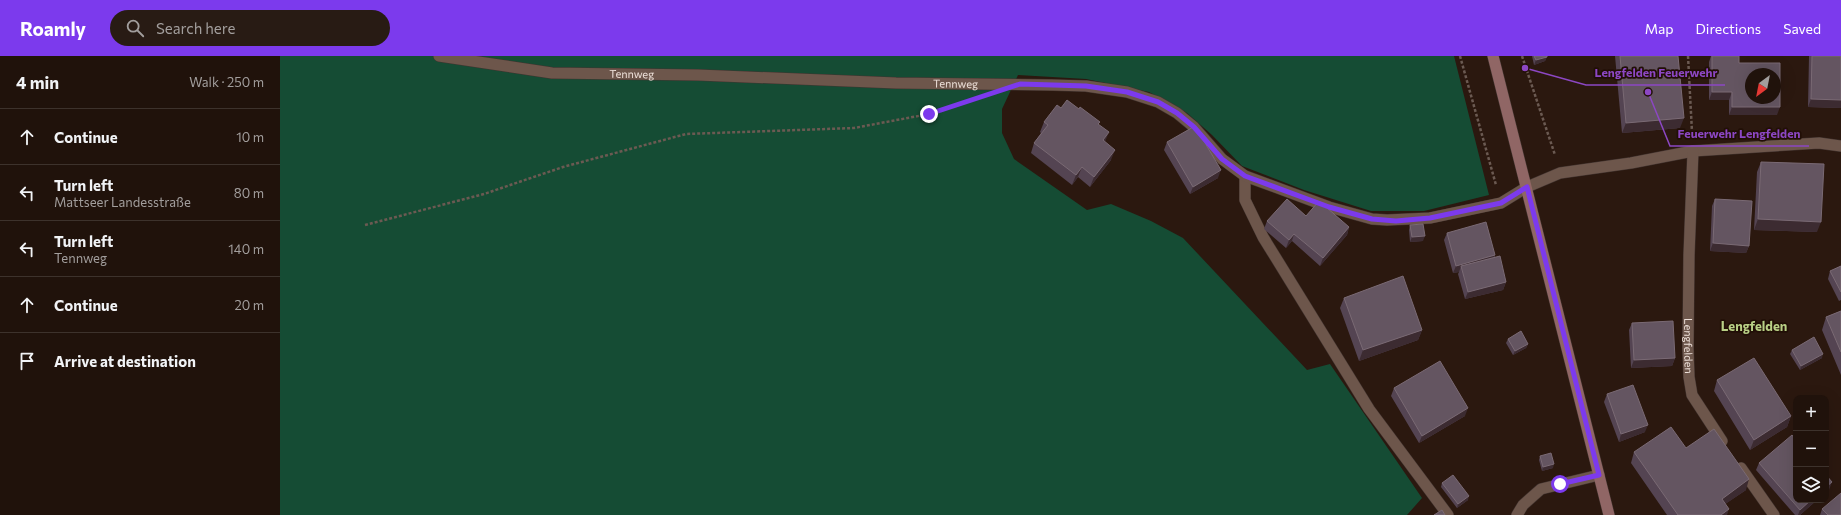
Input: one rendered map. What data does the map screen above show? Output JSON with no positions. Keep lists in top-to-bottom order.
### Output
{
  "streets": {
    "street": ["Tennweg", "Lengfelden"]
  },
  "districts": ["Lengfelden"],
  "places": ["Lengfelden Feuerwehr", "Feuerwehr Lengfelden"],
  "north": "bottom left",
  "page": {
    "header": "Roamly",
    "search": "Search here",
    "nav": ["Map", "Directions", "Saved"],
    "heading": ["4 min", "Walk · 250 m"],
    "list": [
      ["Continue", "10 m"],
      ["Turn left", "Mattseer Landesstraße", "80 m"],
      ["Turn left", "Tennweg", "140 m"],
      ["Continue", "20 m"],
      "Arrive at destination"
    ],
    "map_buttons": ["+", "−"]
  }
}
